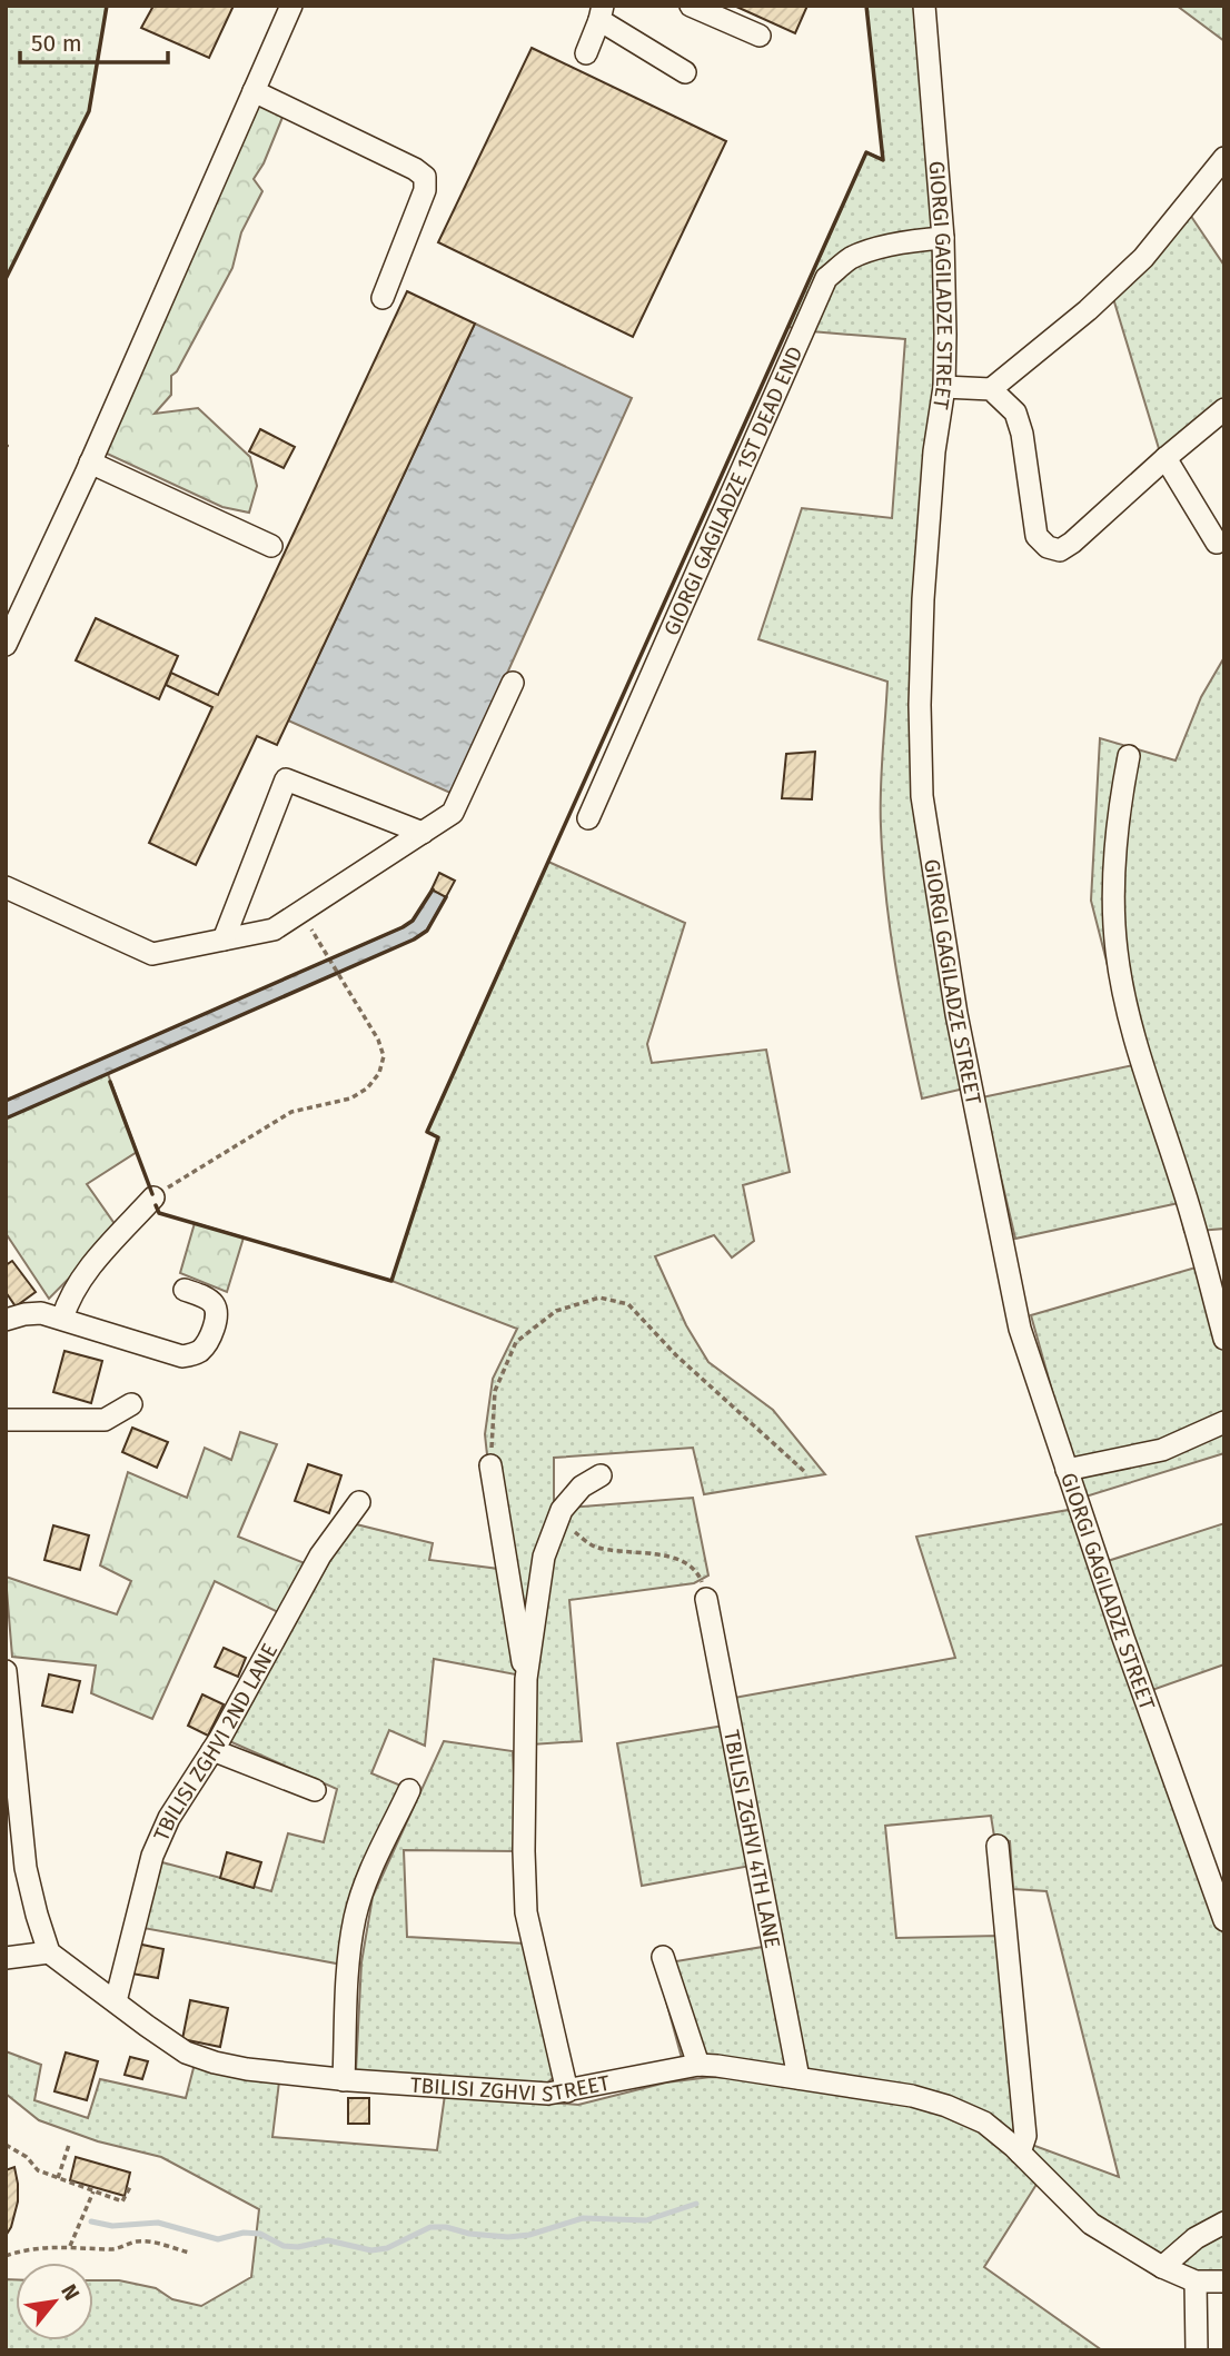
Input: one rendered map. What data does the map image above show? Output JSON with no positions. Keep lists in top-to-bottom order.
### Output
{
  "streets": {
    "street": [
      "GIORGI GAGILADZE STREET",
      "GIORGI GAGILADZE 1ST DEAD END",
      "TBILISI ZGHVI 2ND LANE",
      "TBILISI ZGHVI 4TH LANE",
      "TBILISI ZGHVI STREET"
    ]
  },
  "crossings": [
    ["GIORGI GAGILADZE STREET", "GIORGI GAGILADZE 1ST DEAD END"],
    ["TBILISI ZGHVI 2ND LANE", "TBILISI ZGHVI STREET"],
    ["TBILISI ZGHVI 4TH LANE", "TBILISI ZGHVI STREET"]
  ],
  "scale_bar": "50 m",
  "north": "top right"
}
